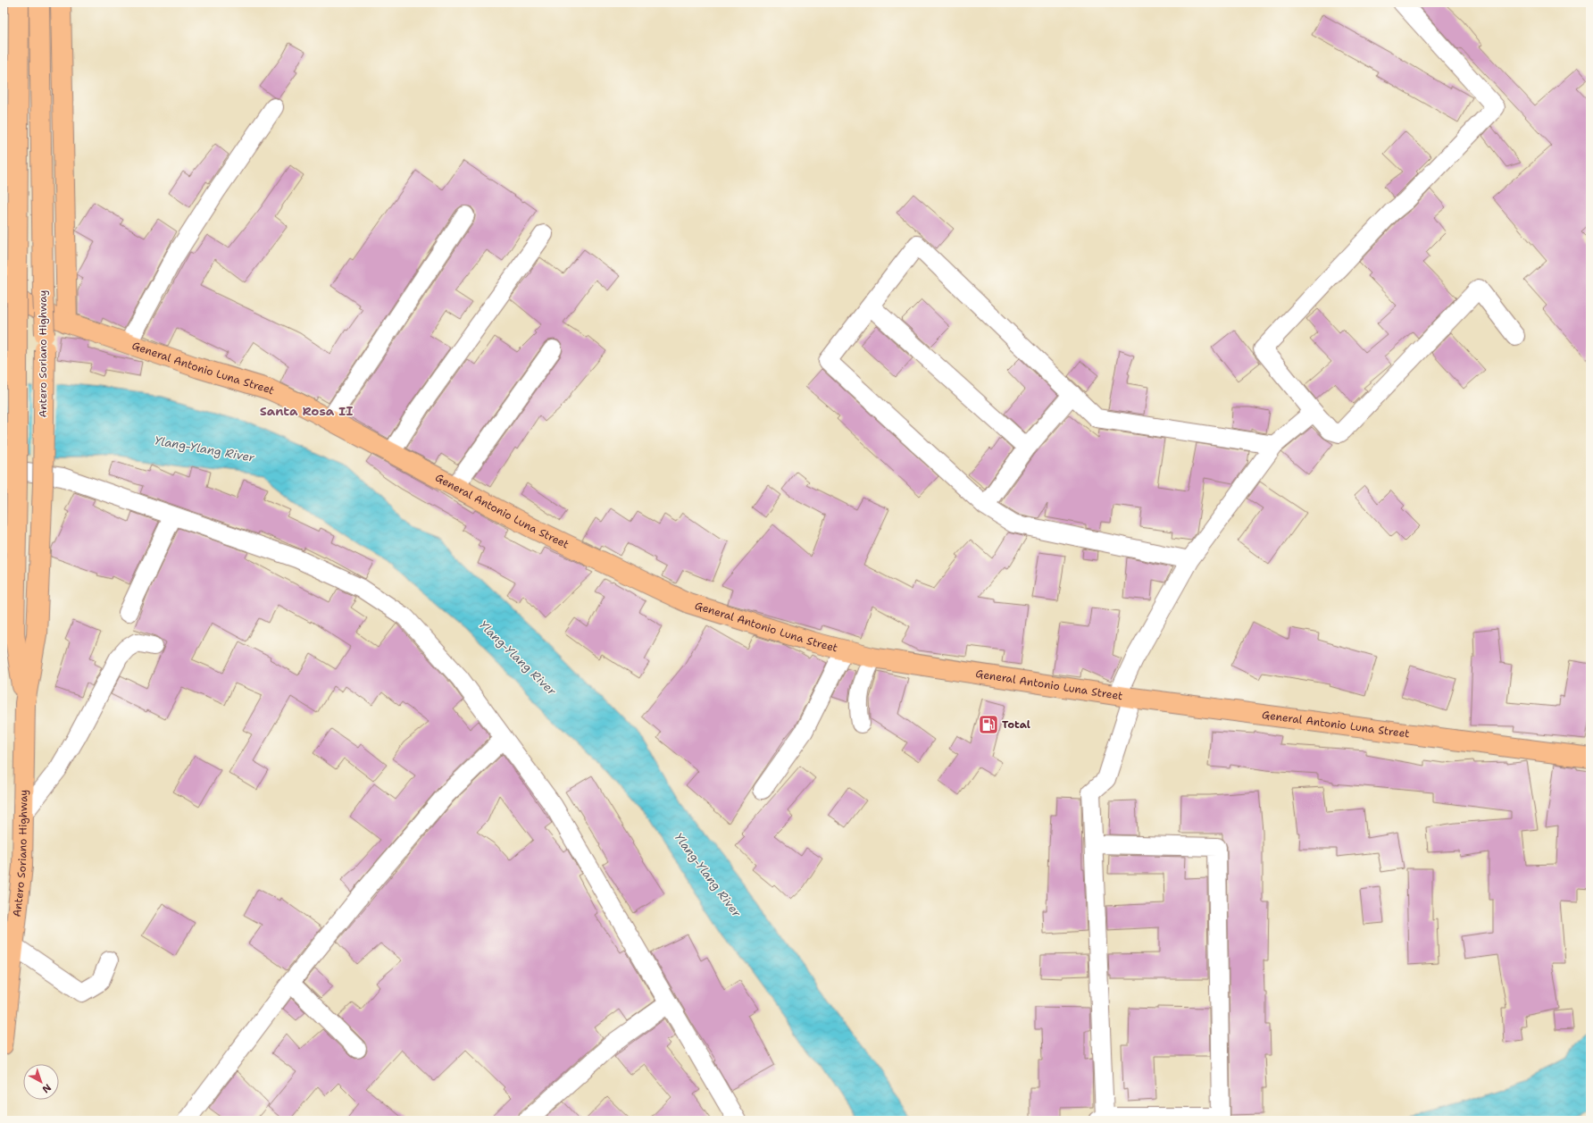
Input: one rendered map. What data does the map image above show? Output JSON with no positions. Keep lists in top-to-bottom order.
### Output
{
  "streets": {
    "main road": ["Antero Soriano Highway", "General Antonio Luna Street"]
  },
  "districts": ["Santa Rosa II"],
  "water": ["Ylang-Ylang River"],
  "places": {
    "fuel station": ["Total"]
  },
  "north": "bottom right"
}
